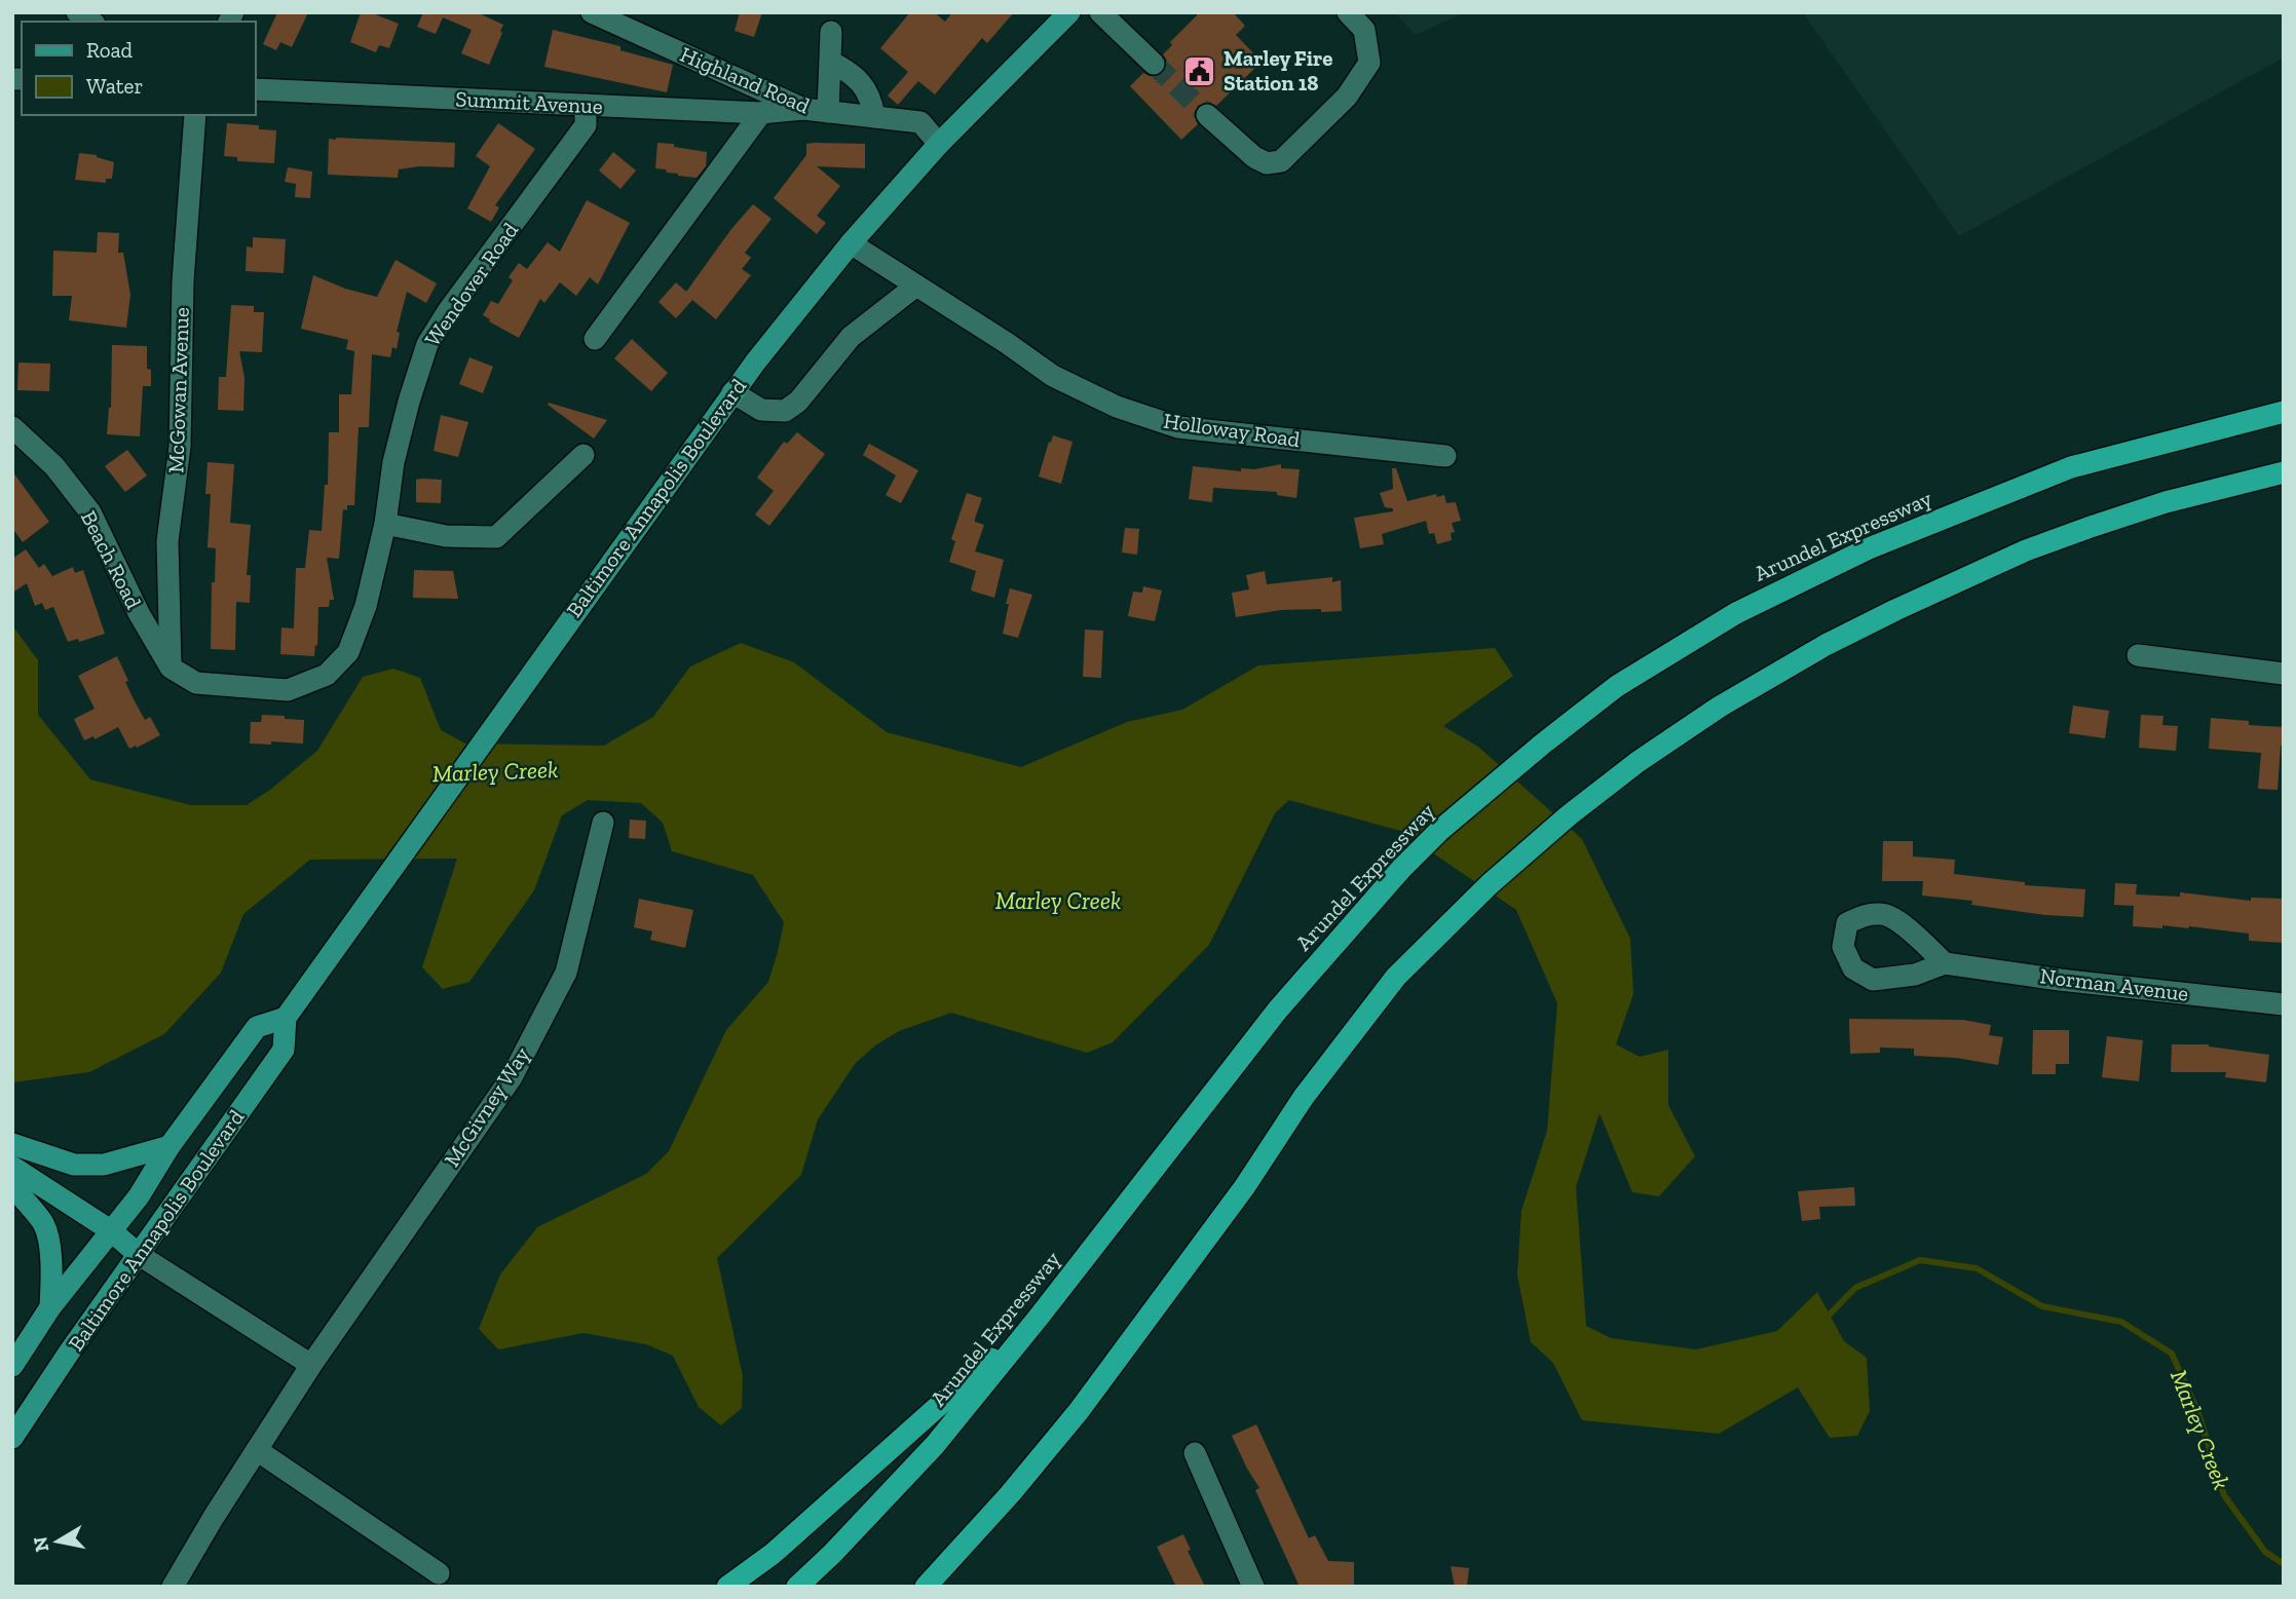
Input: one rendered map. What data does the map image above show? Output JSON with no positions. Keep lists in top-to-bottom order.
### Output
{
  "streets": {
    "highway": ["Arundel Expressway"],
    "main road": ["Baltimore Annapolis Boulevard"],
    "street": [
      "Highland Road",
      "Summit Avenue",
      "Wendover Road",
      "McGowan Avenue",
      "Holloway Road",
      "Beach Road",
      "Norman Avenue",
      "McGivney Way"
    ]
  },
  "crossings": [
    ["Highland Road", "Summit Avenue"],
    ["Highland Road", "Baltimore Annapolis Boulevard"],
    ["Summit Avenue", "Wendover Road"],
    ["Wendover Road", "McGowan Avenue"],
    ["Wendover Road", "Beach Road"],
    ["McGowan Avenue", "Beach Road"],
    ["Holloway Road", "Baltimore Annapolis Boulevard"]
  ],
  "water": ["Marley Creek"],
  "places": {
    "public building": ["Marley Fire Station 18"]
  },
  "legend": ["Road", "Water"],
  "north": "left"
}
